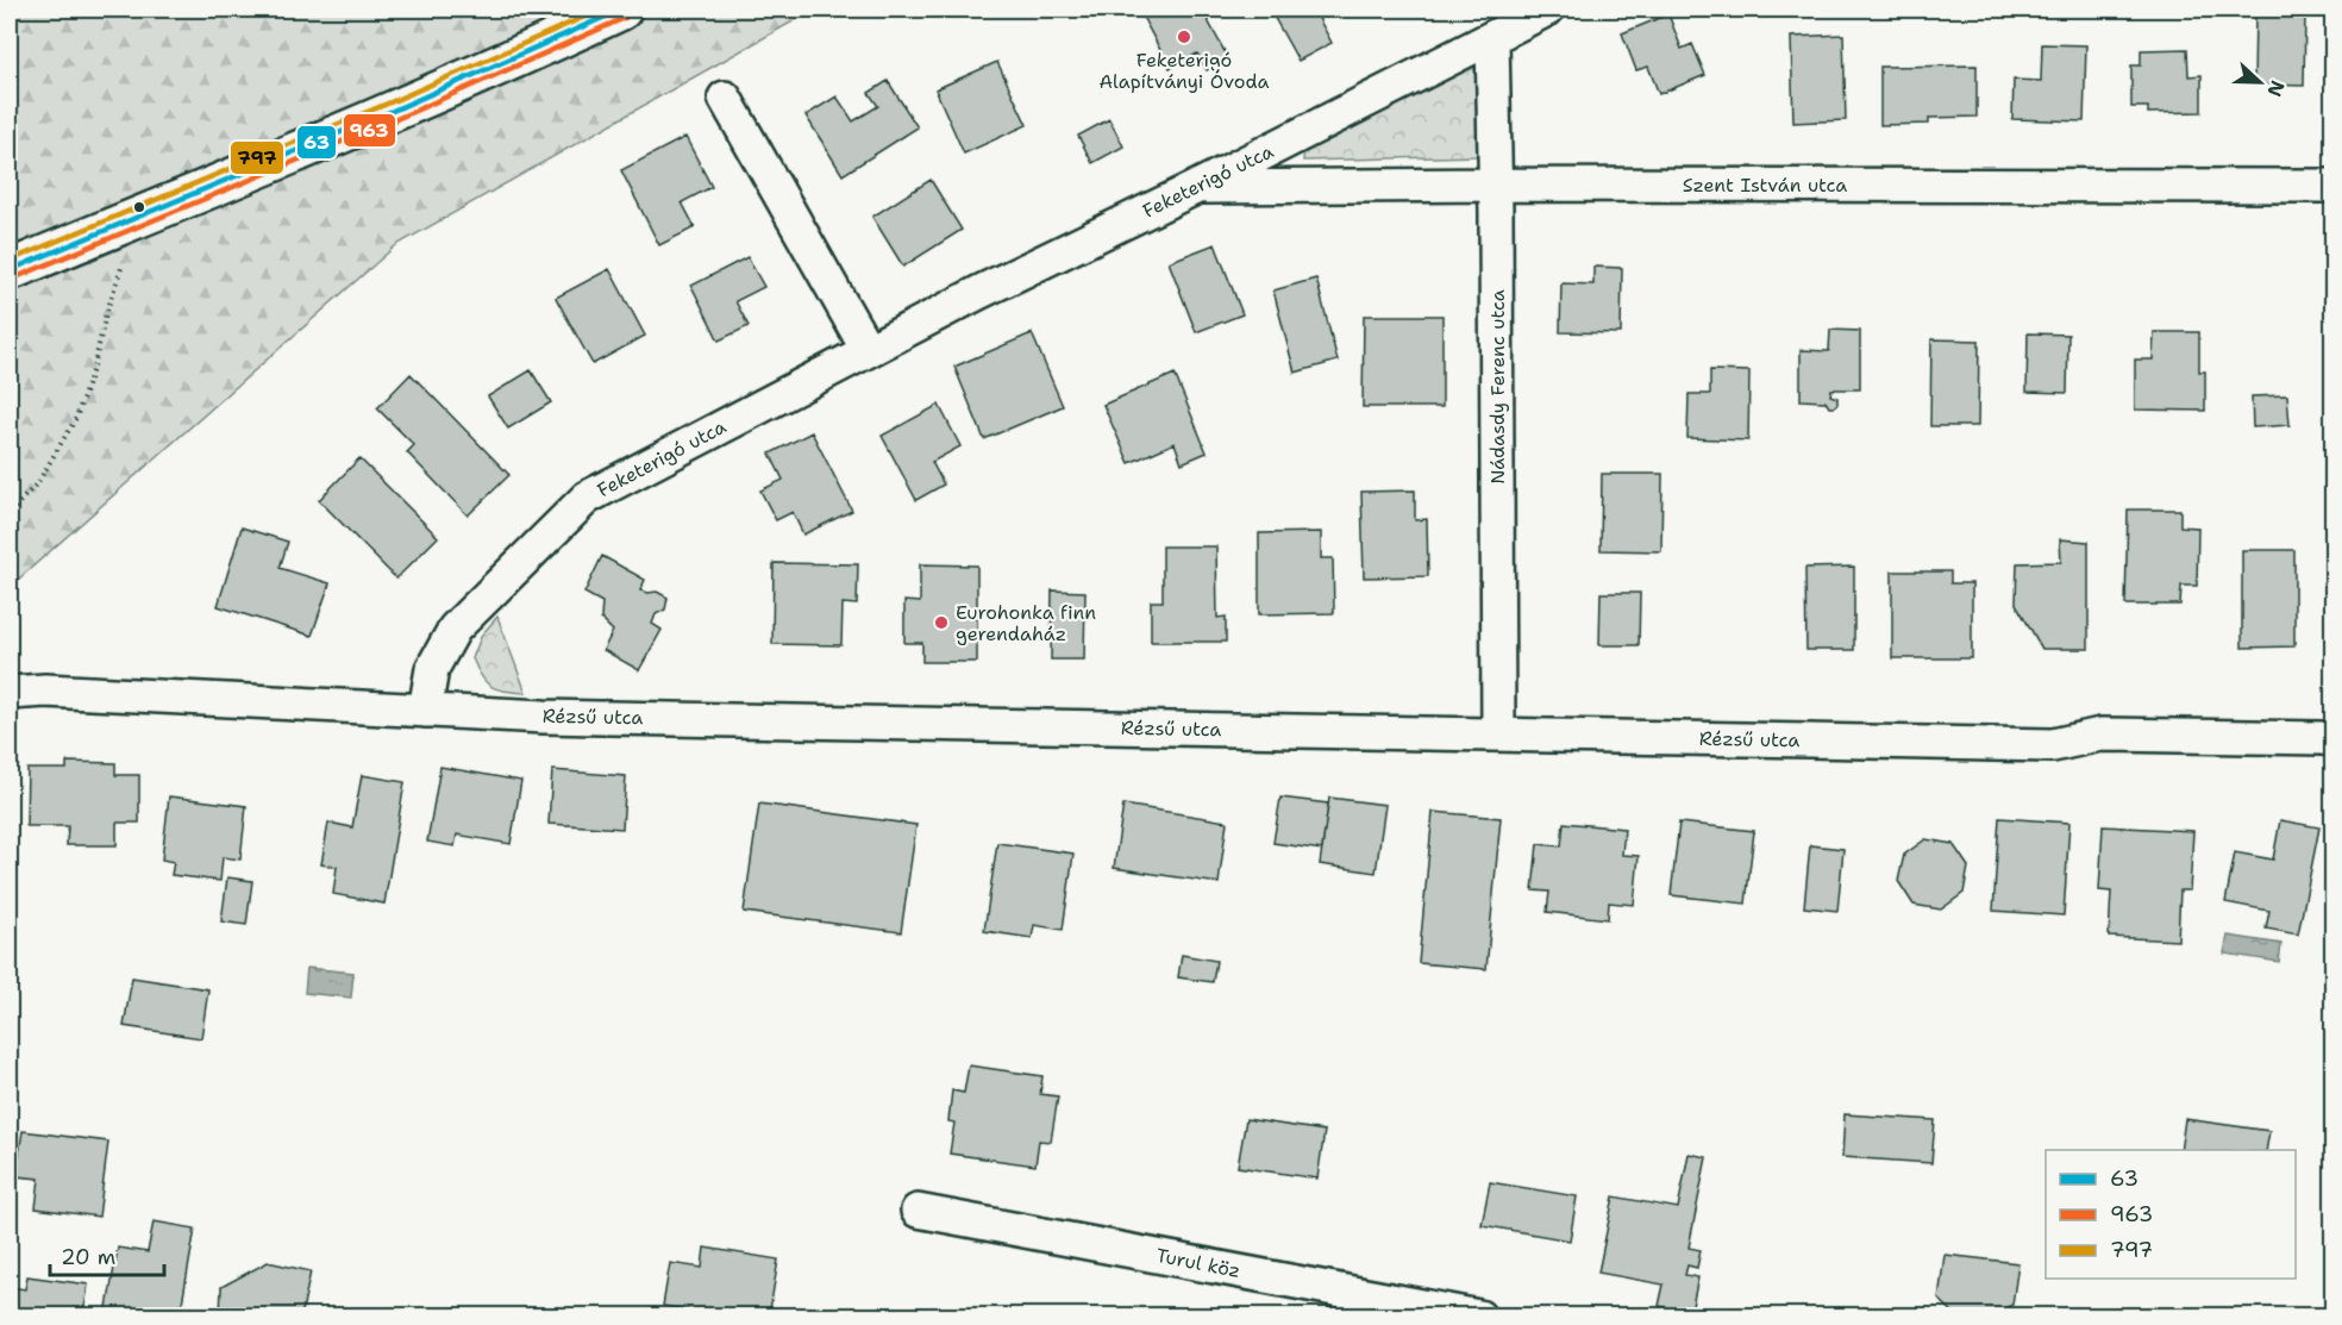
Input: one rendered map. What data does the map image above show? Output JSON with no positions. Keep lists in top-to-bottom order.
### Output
{
  "streets": {
    "street": [
      "Feketerigó utca",
      "Szent István utca",
      "Nádasdy Ferenc utca",
      "Rézsű utca",
      "Turul köz"
    ]
  },
  "crossings": [
    ["Feketerigó utca", "Szent István utca"],
    ["Feketerigó utca", "Nádasdy Ferenc utca"],
    ["Feketerigó utca", "Rézsű utca"],
    ["Szent István utca", "Nádasdy Ferenc utca"],
    ["Nádasdy Ferenc utca", "Rézsű utca"]
  ],
  "places": ["Feketerigó Alapítványi Óvoda", "Eurohonka finn gerendaház"],
  "lines": ["transit line 63", "transit line 797", "transit line 963"],
  "legend": ["63", "963", "797"],
  "scale_bar": "20 m",
  "north": "right"
}
